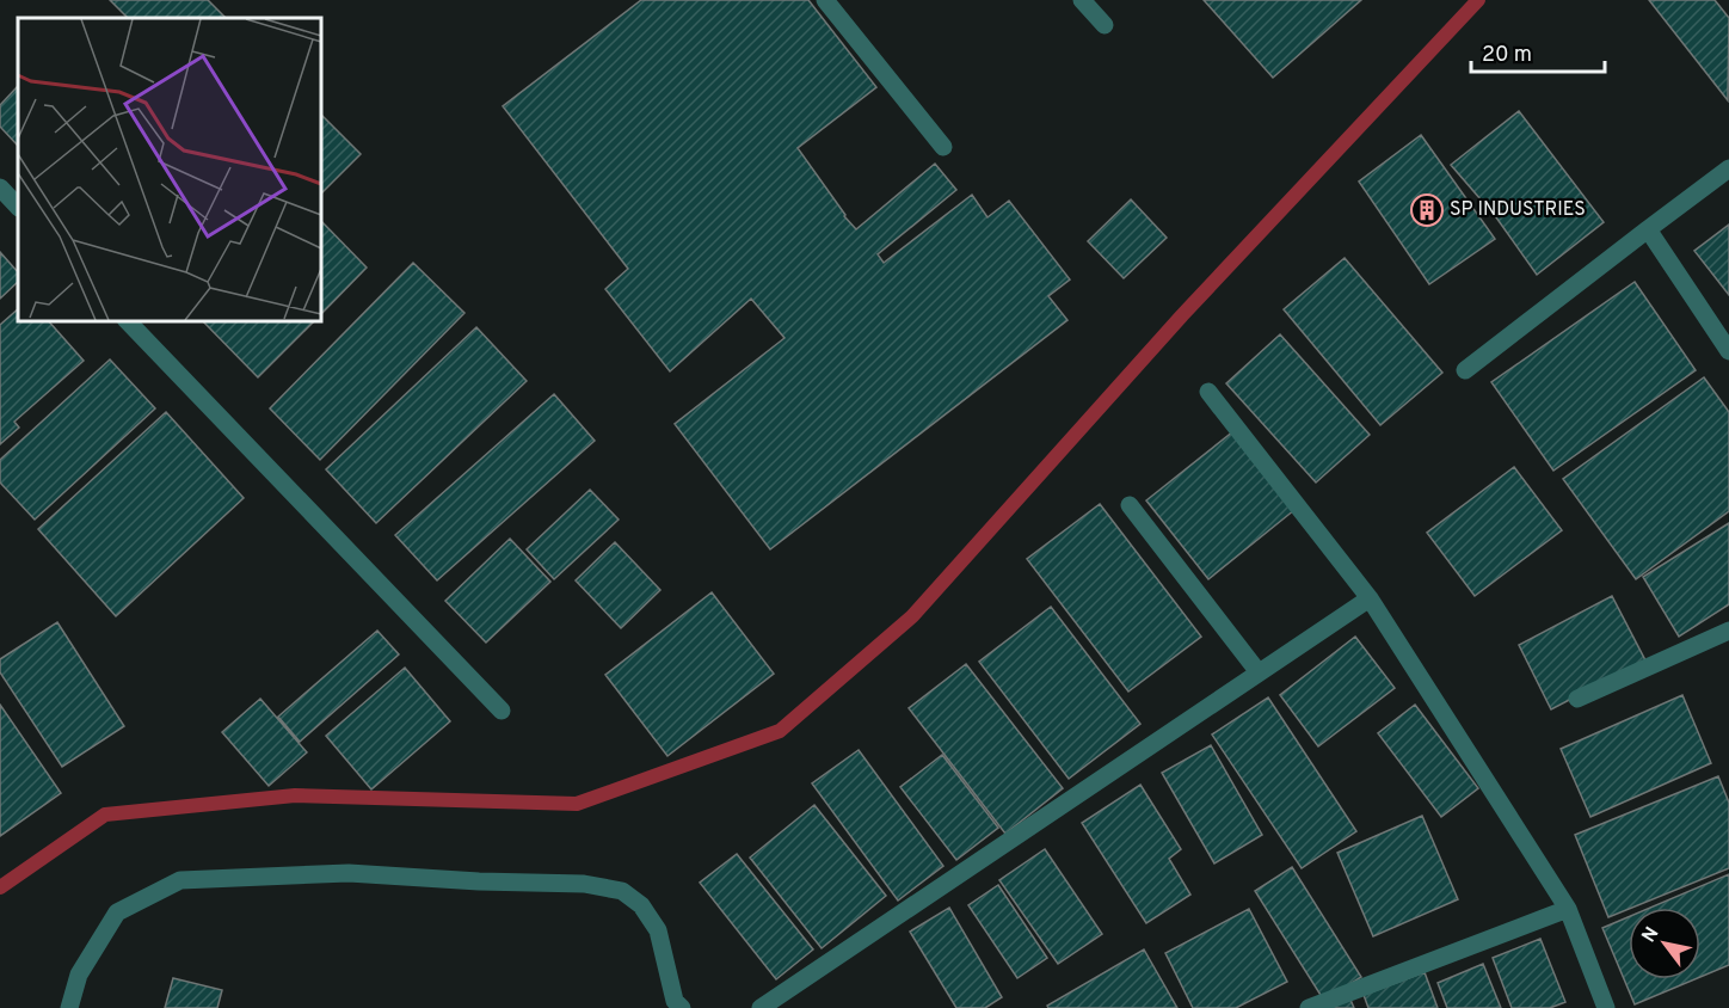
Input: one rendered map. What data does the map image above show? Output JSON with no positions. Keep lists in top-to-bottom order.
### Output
{
  "places": {
    "building": ["SP INDUSTRIES"]
  },
  "scale_bar": "20 m",
  "north": "top left"
}
